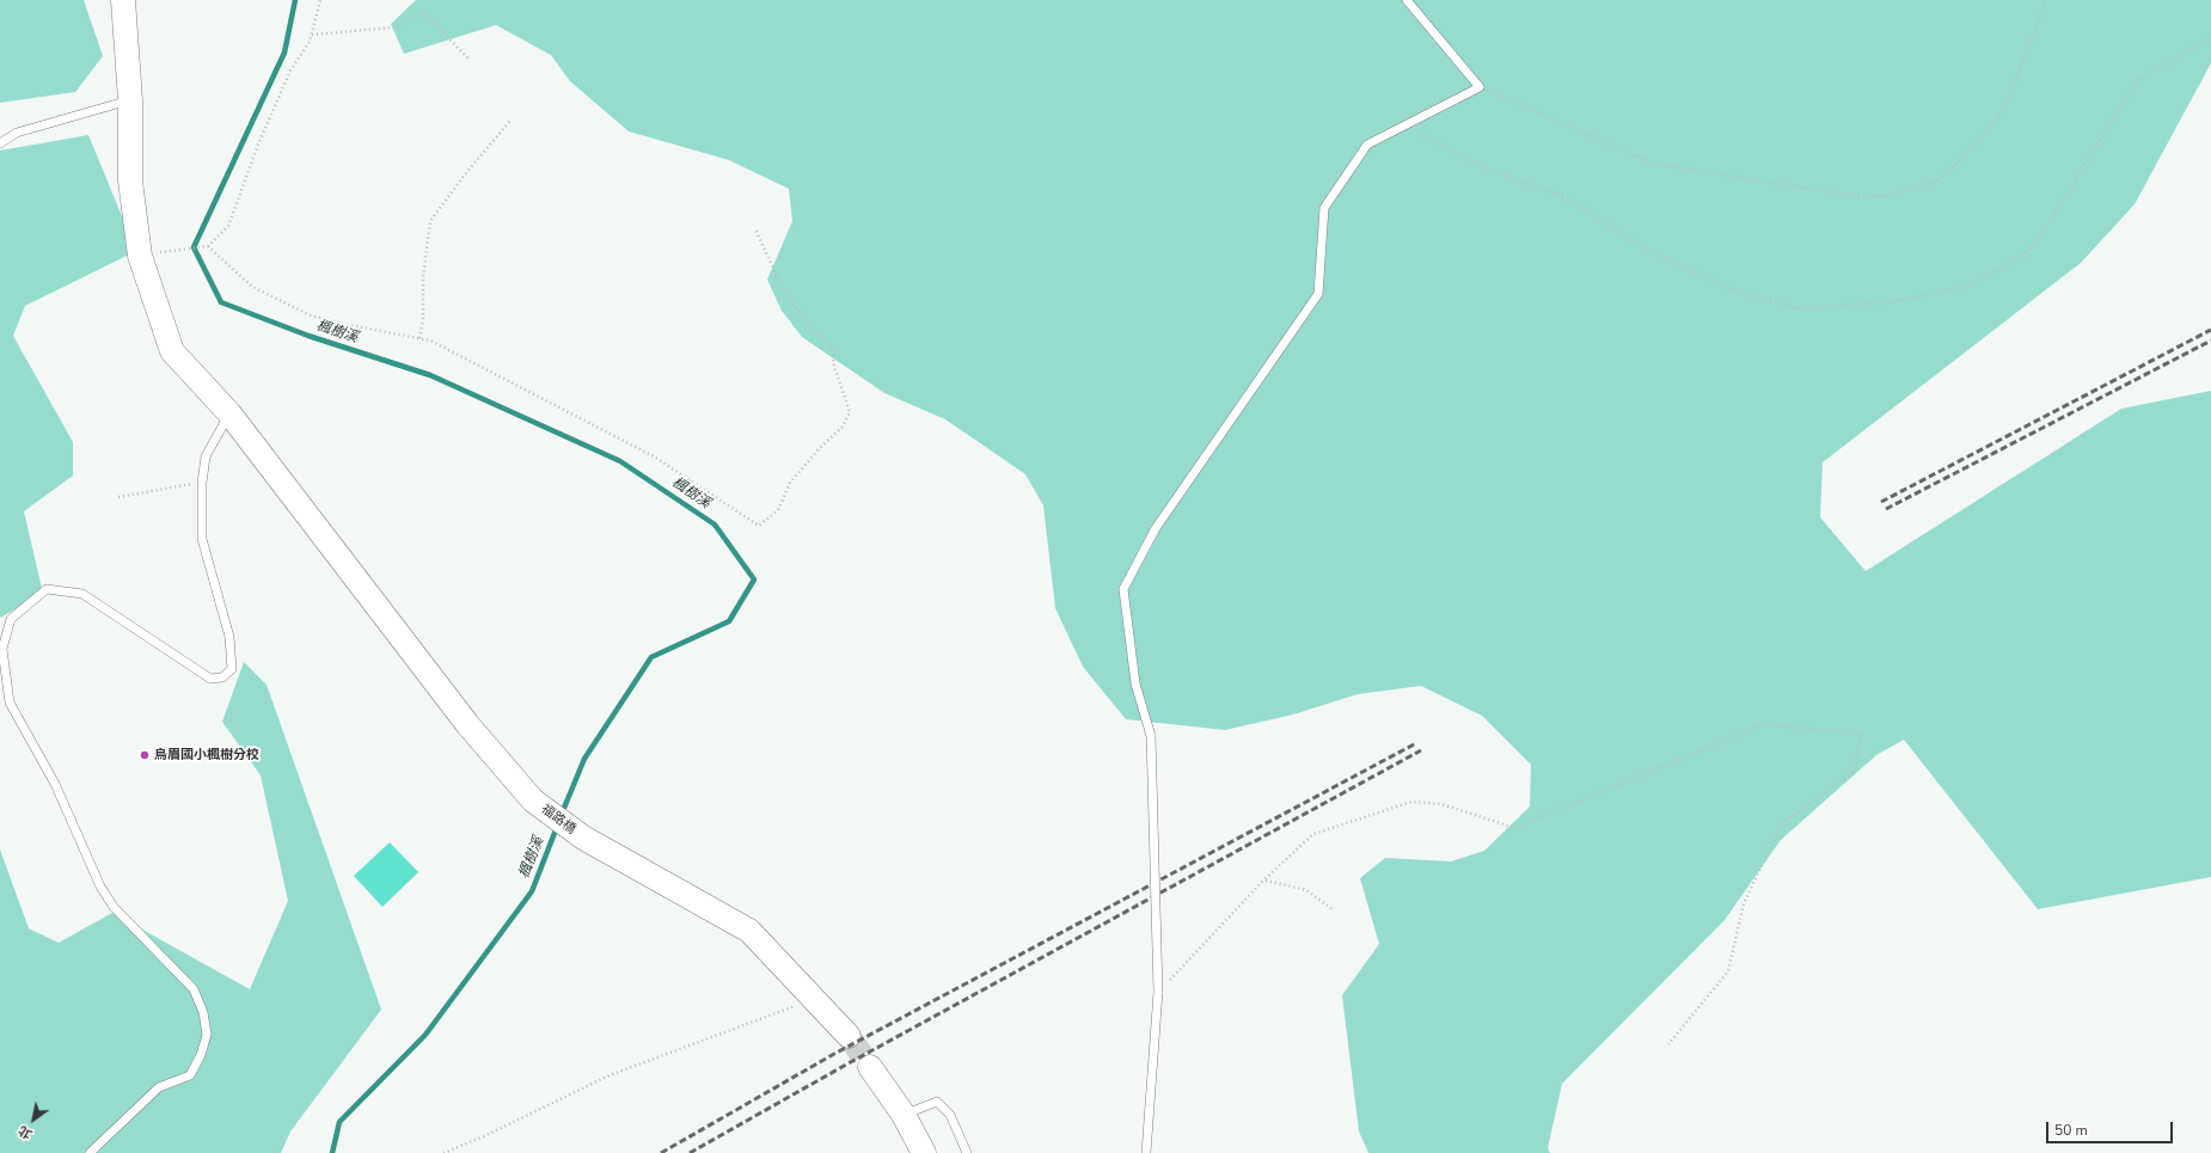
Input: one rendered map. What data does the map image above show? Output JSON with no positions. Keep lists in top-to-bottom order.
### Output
{
  "streets": {
    "street": ["福路橋"]
  },
  "water": ["楓樹溪"],
  "places": ["烏眉國小楓樹分校"],
  "scale_bar": "50 m",
  "north": "bottom left"
}
